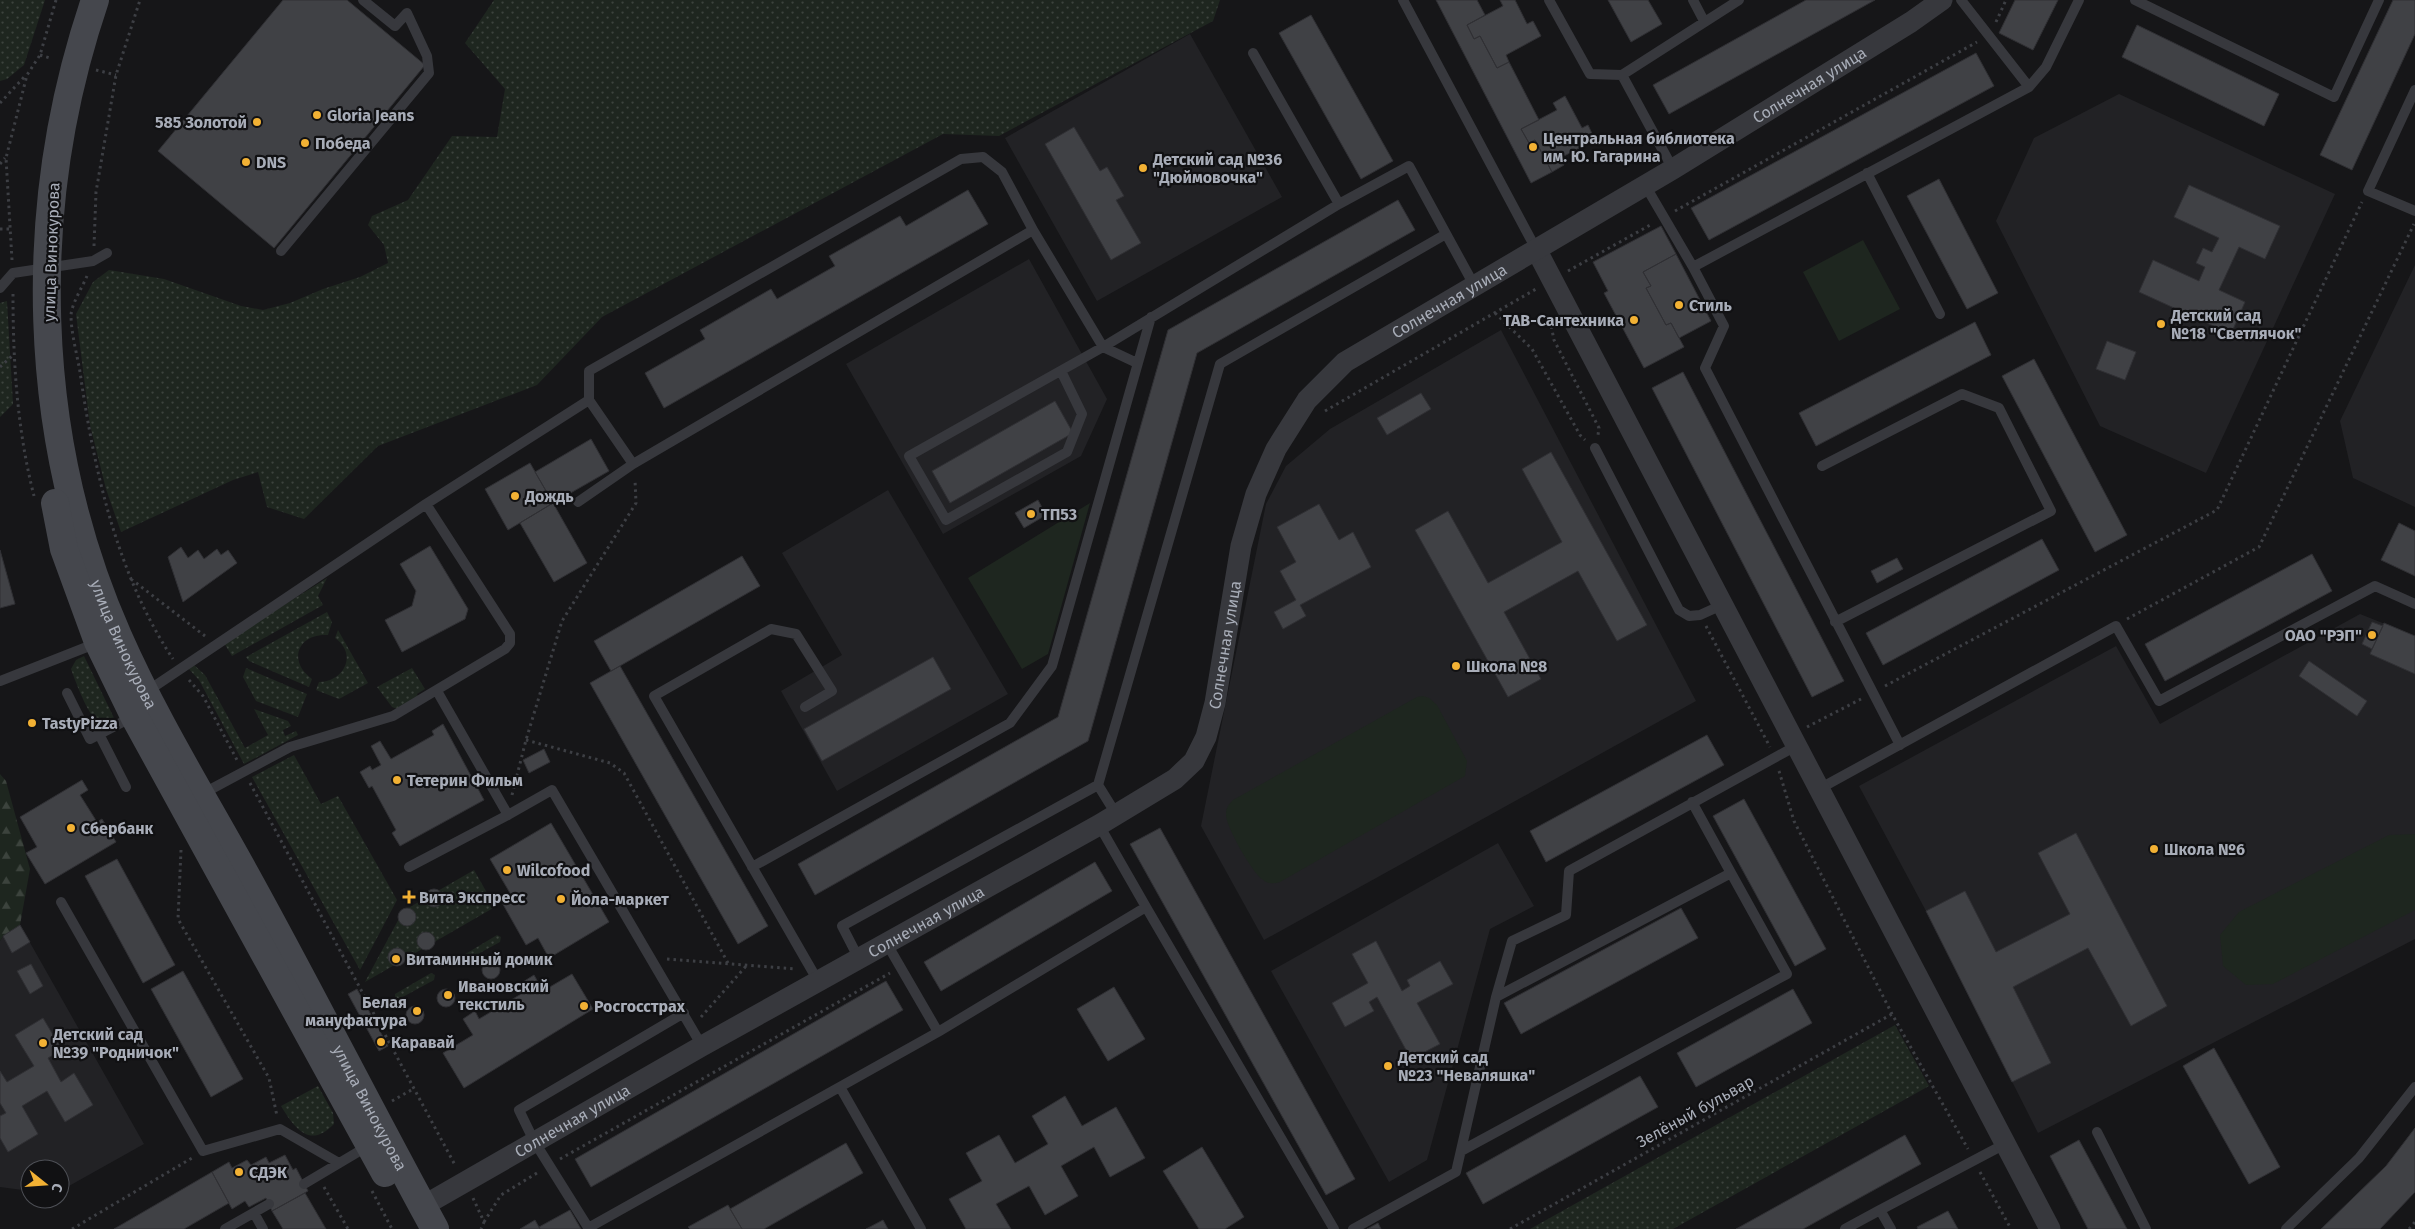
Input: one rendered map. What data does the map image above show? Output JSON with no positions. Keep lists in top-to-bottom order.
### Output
{
  "streets": {
    "main road": ["улица Винокурова"],
    "street": ["Солнечная улица"],
    "path": ["Зелёный бульвар"]
  },
  "crossings": [
    ["Солнечная улица", "улица Винокурова"]
  ],
  "places": {
    "other": [
      "Gloria Jeans",
      "585 Золотой",
      "Победа",
      "Центральная библиотека им. Ю. Гагарина",
      "DNS",
      "Детский сад №36 \"Дюймовочка\"",
      "Стиль",
      "ТАВ-Сантехника",
      "Детский сад №18 \"Светлячок\"",
      "Дождь",
      "ТП53",
      "ОАО \"РЭП\"",
      "Школа №8",
      "TastyPizza",
      "Тетерин Фильм",
      "Сбербанк",
      "Школа №6",
      "Wilcofood",
      "Йола-маркет",
      "Витаминный домик",
      "Ивановский текстиль",
      "Росгосстрах",
      "Белая мануфактура",
      "Каравай",
      "Детский сад №39 \"Родничок\"",
      "Детский сад №23 \"Неваляшка\"",
      "СДЭК"
    ],
    "health": ["Вита Экспресс"]
  },
  "north": "right"
}
